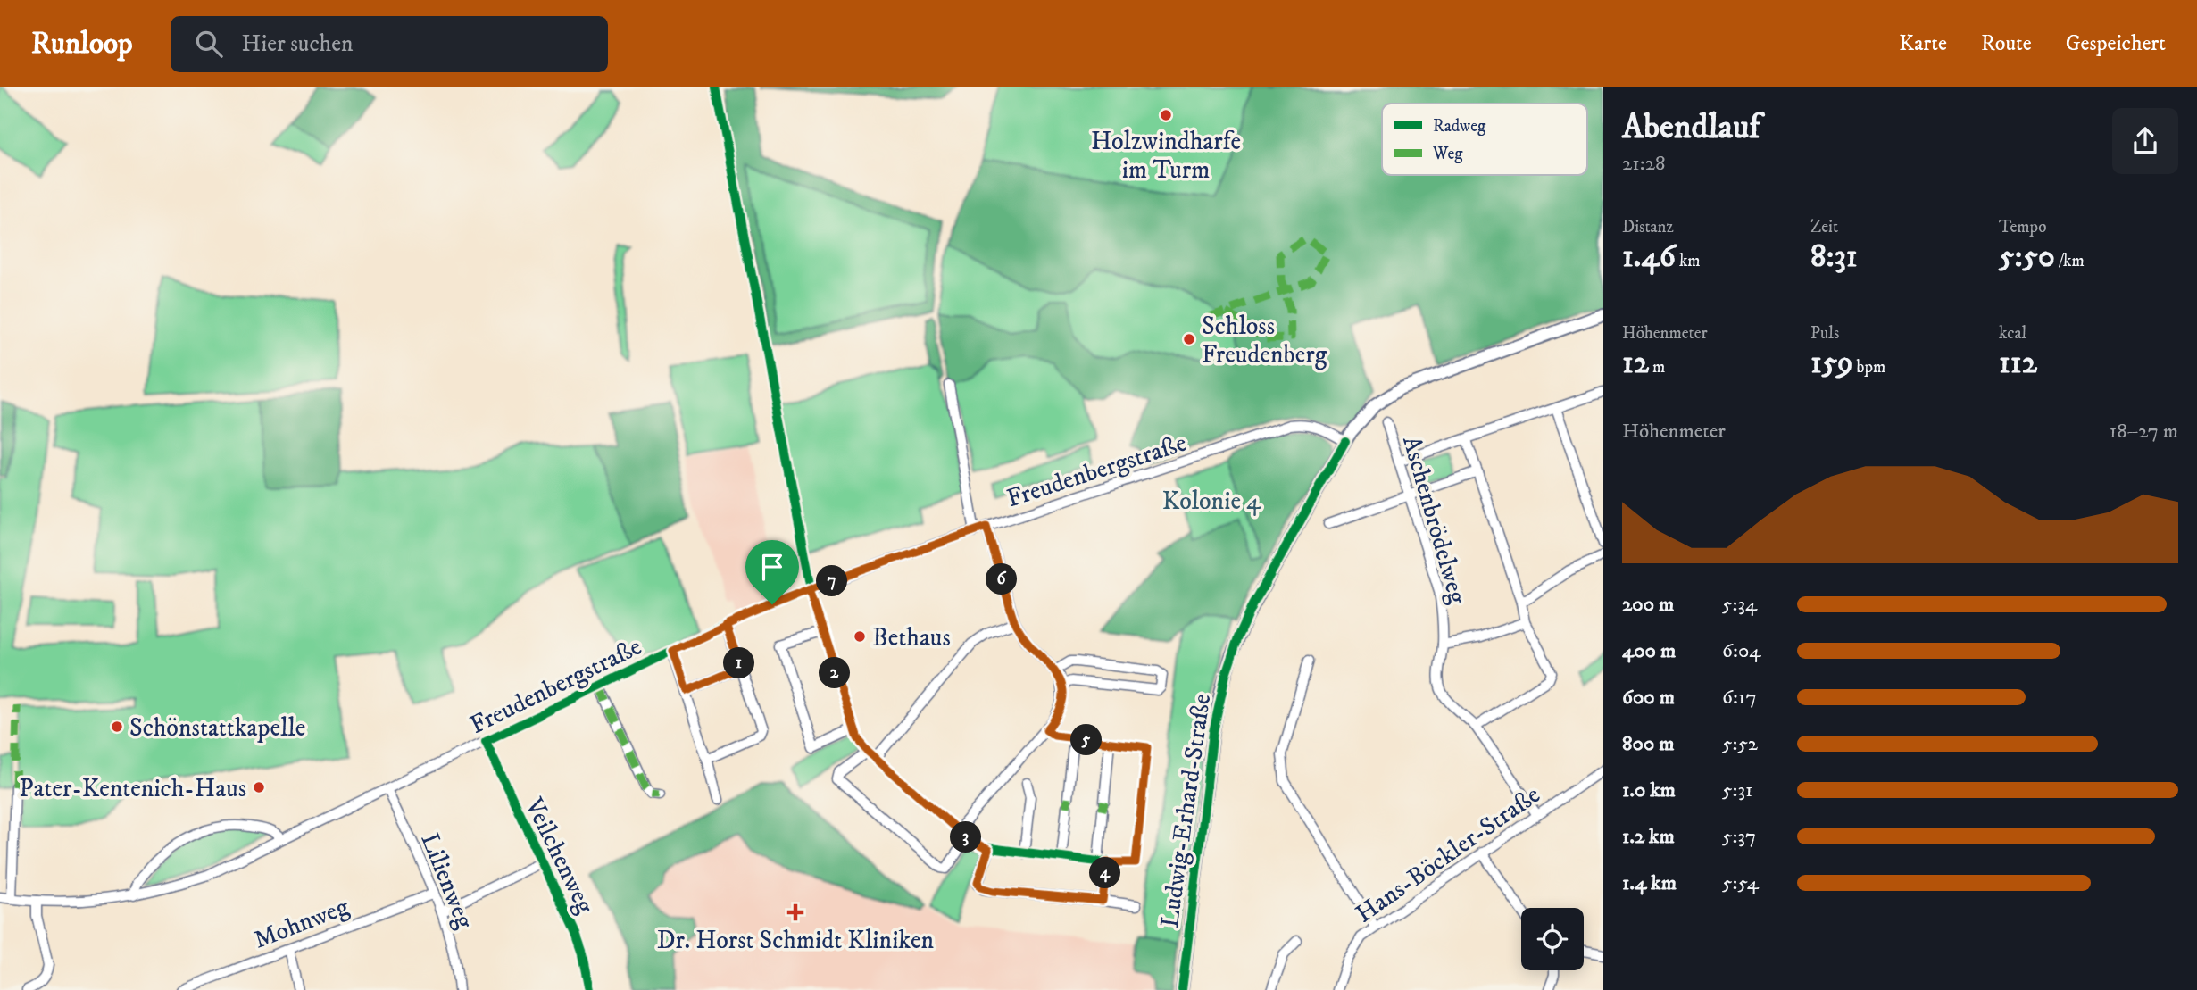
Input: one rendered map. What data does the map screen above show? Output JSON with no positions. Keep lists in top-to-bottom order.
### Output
{
  "streets": {
    "main road": ["Ludwig-Erhard-Straße"],
    "street": [
      "Freudenbergstraße",
      "Aschenbrödelweg",
      "Hans-Böckler-Straße",
      "Veilchenweg",
      "Lilienweg",
      "Mohnweg"
    ]
  },
  "crossings": [
    ["Freudenbergstraße", "Ludwig-Erhard-Straße"],
    ["Freudenbergstraße", "Veilchenweg"],
    ["Freudenbergstraße", "Lilienweg"],
    ["Aschenbrödelweg", "Hans-Böckler-Straße"],
    ["Lilienweg", "Mohnweg"]
  ],
  "parks": ["Kolonie 4"],
  "places": {
    "other": [
      "Holzwindharfe im Turm",
      "Schloss Freudenberg",
      "Bethaus",
      "Schönstattkapelle",
      "Pater-Kentenich-Haus"
    ],
    "health": ["Dr. Horst Schmidt Kliniken"]
  },
  "legend": ["Radweg", "Weg"],
  "page": {
    "header": "Runloop",
    "search": "Hier suchen",
    "nav": ["Karte", "Route", "Gespeichert"],
    "heading": ["Abendlauf", "21:28"],
    "stats": [
      ["Distanz", "1.46 km"],
      ["Zeit", "8:31"],
      ["Tempo", "5:50 /km"],
      ["Höhenmeter", "12 m"],
      ["Puls", "159 bpm"],
      ["kcal", "112"]
    ],
    "chart": ["Höhenmeter", "18–27 m"],
    "pins": [
      "6",
      "7",
      "1",
      "2",
      "5",
      "3",
      "4"
    ],
    "list": [
      {
        "name": "200 m",
        "note": "5:34"
      },
      {
        "name": "400 m",
        "note": "6:04"
      },
      {
        "name": "600 m",
        "note": "6:17"
      },
      {
        "name": "800 m",
        "note": "5:52"
      },
      {
        "name": "1.0 km",
        "note": "5:31"
      },
      {
        "name": "1.2 km",
        "note": "5:37"
      },
      {
        "name": "1.4 km",
        "note": "5:54"
      }
    ]
  }
}
